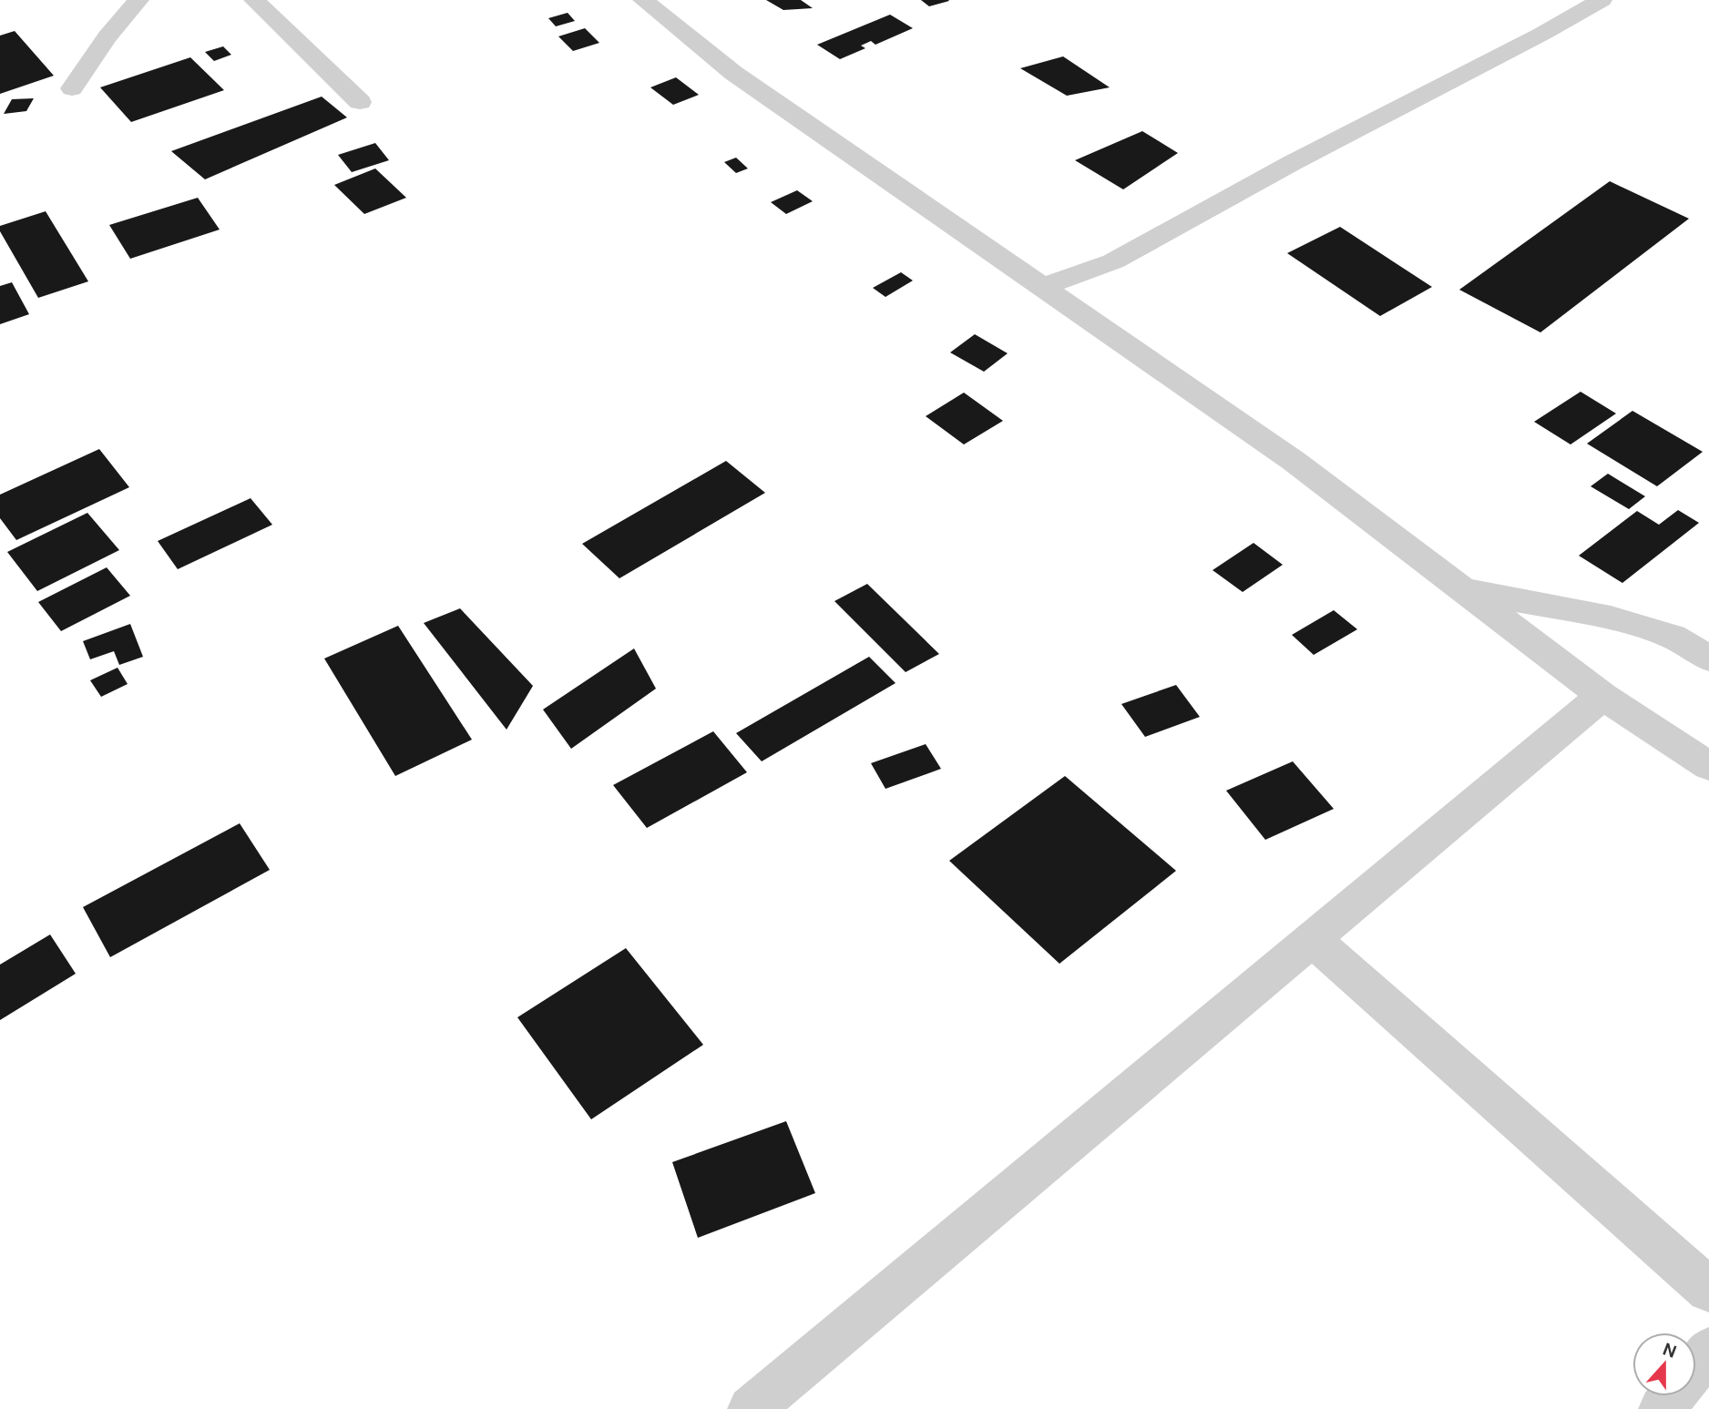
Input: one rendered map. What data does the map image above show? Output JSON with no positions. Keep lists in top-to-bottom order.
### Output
{
  "north": "top"
}
